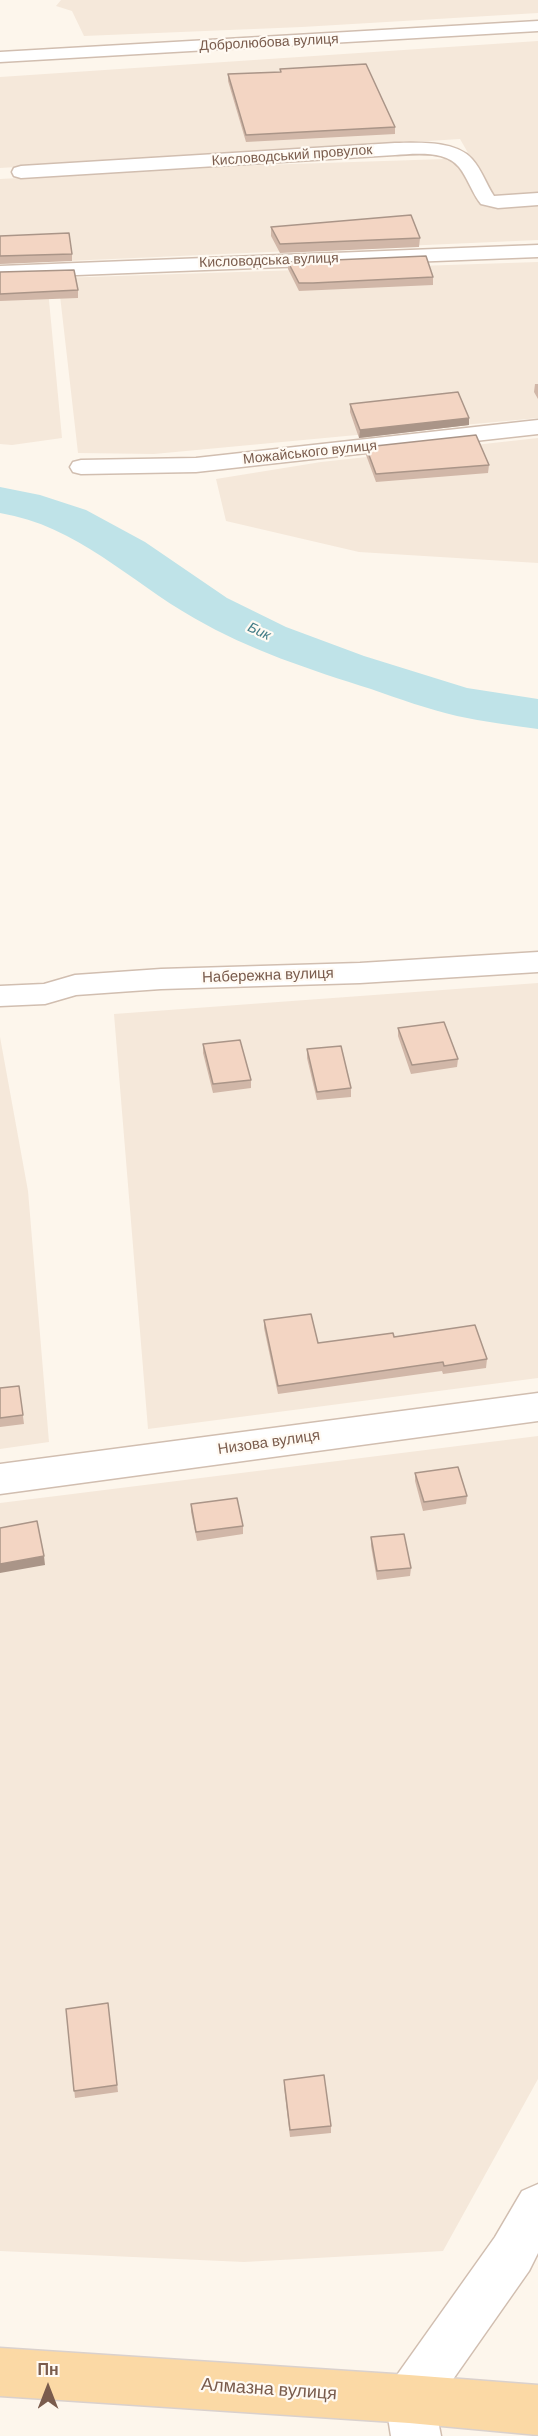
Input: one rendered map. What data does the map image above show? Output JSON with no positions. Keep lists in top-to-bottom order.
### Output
{
  "streets": {
    "main road": ["Алмазна вулиця"],
    "street": [
      "Добролюбова вулиця",
      "Кисловодський провулок",
      "Кисловодська вулиця",
      "Можайського вулиця",
      "Набережна вулиця",
      "Низова вулиця"
    ]
  },
  "water": ["Бик"],
  "north": "top"
}
